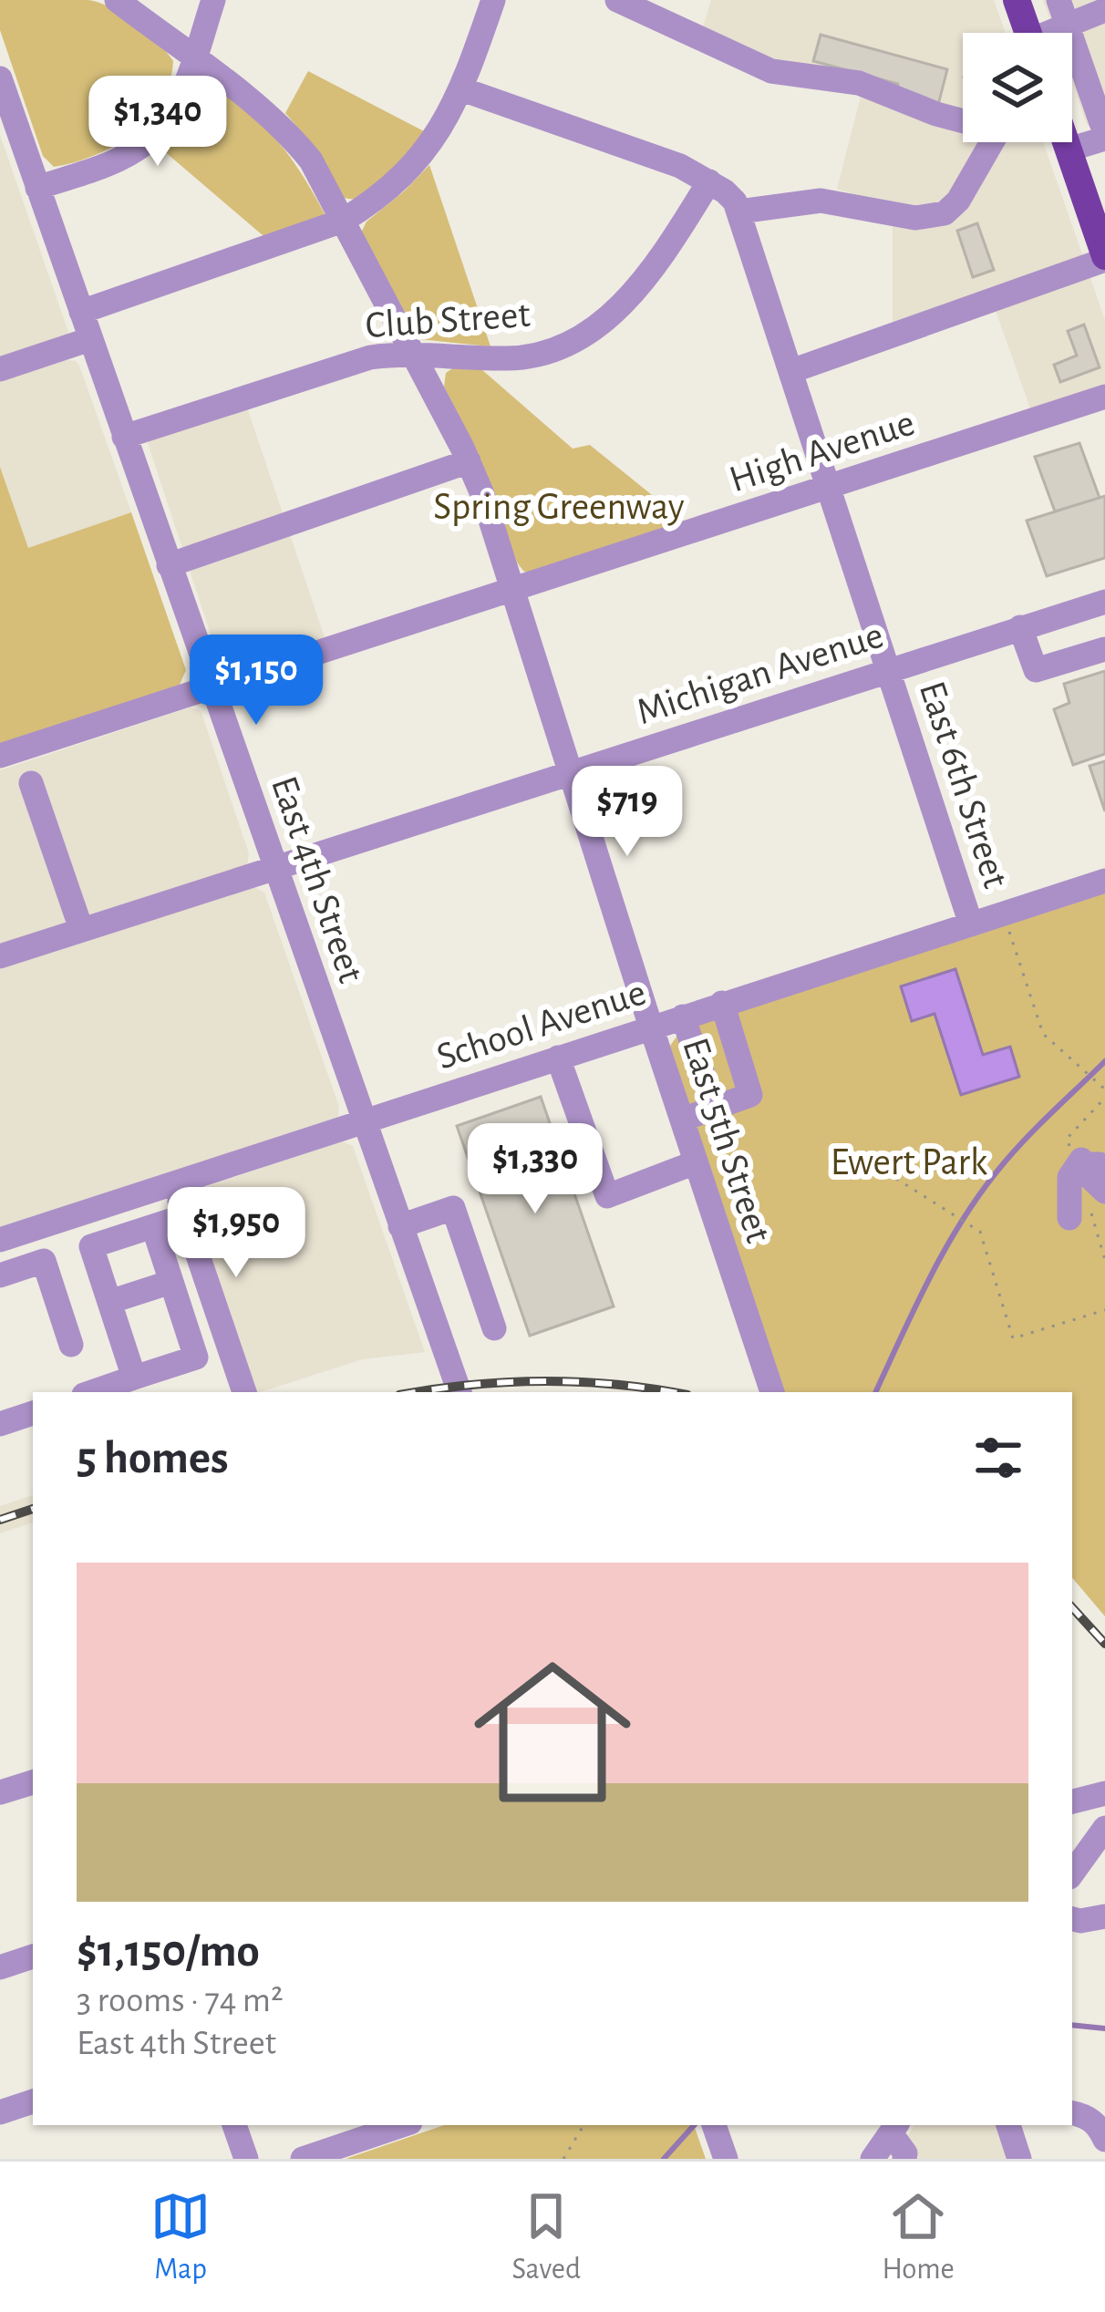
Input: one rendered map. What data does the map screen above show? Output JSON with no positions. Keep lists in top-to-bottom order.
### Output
{
  "streets": {
    "street": [
      "Club Street",
      "High Avenue",
      "Michigan Avenue",
      "East 6th Street",
      "East 4th Street",
      "School Avenue",
      "East 5th Street"
    ]
  },
  "crossings": [
    ["Club Street", "East 6th Street"],
    ["Club Street", "East 4th Street"],
    ["Club Street", "East 5th Street"],
    ["High Avenue", "East 6th Street"],
    ["High Avenue", "East 4th Street"],
    ["High Avenue", "East 5th Street"],
    ["Michigan Avenue", "East 6th Street"],
    ["Michigan Avenue", "East 4th Street"],
    ["Michigan Avenue", "East 5th Street"],
    ["East 6th Street", "School Avenue"],
    ["East 4th Street", "School Avenue"],
    ["School Avenue", "East 5th Street"]
  ],
  "parks": ["Spring Greenway", "Ewert Park"],
  "page": {
    "price": [
      "$1,340",
      "$1,150",
      "$719",
      "$1,330",
      "$1,950"
    ],
    "heading": "5 homes",
    "list": [
      {
        "name": "$1,150/mo",
        "note": "3 rooms · 74 m² · East 4th Street"
      }
    ],
    "tabs": ["Map", "Saved", "Home"]
  }
}
